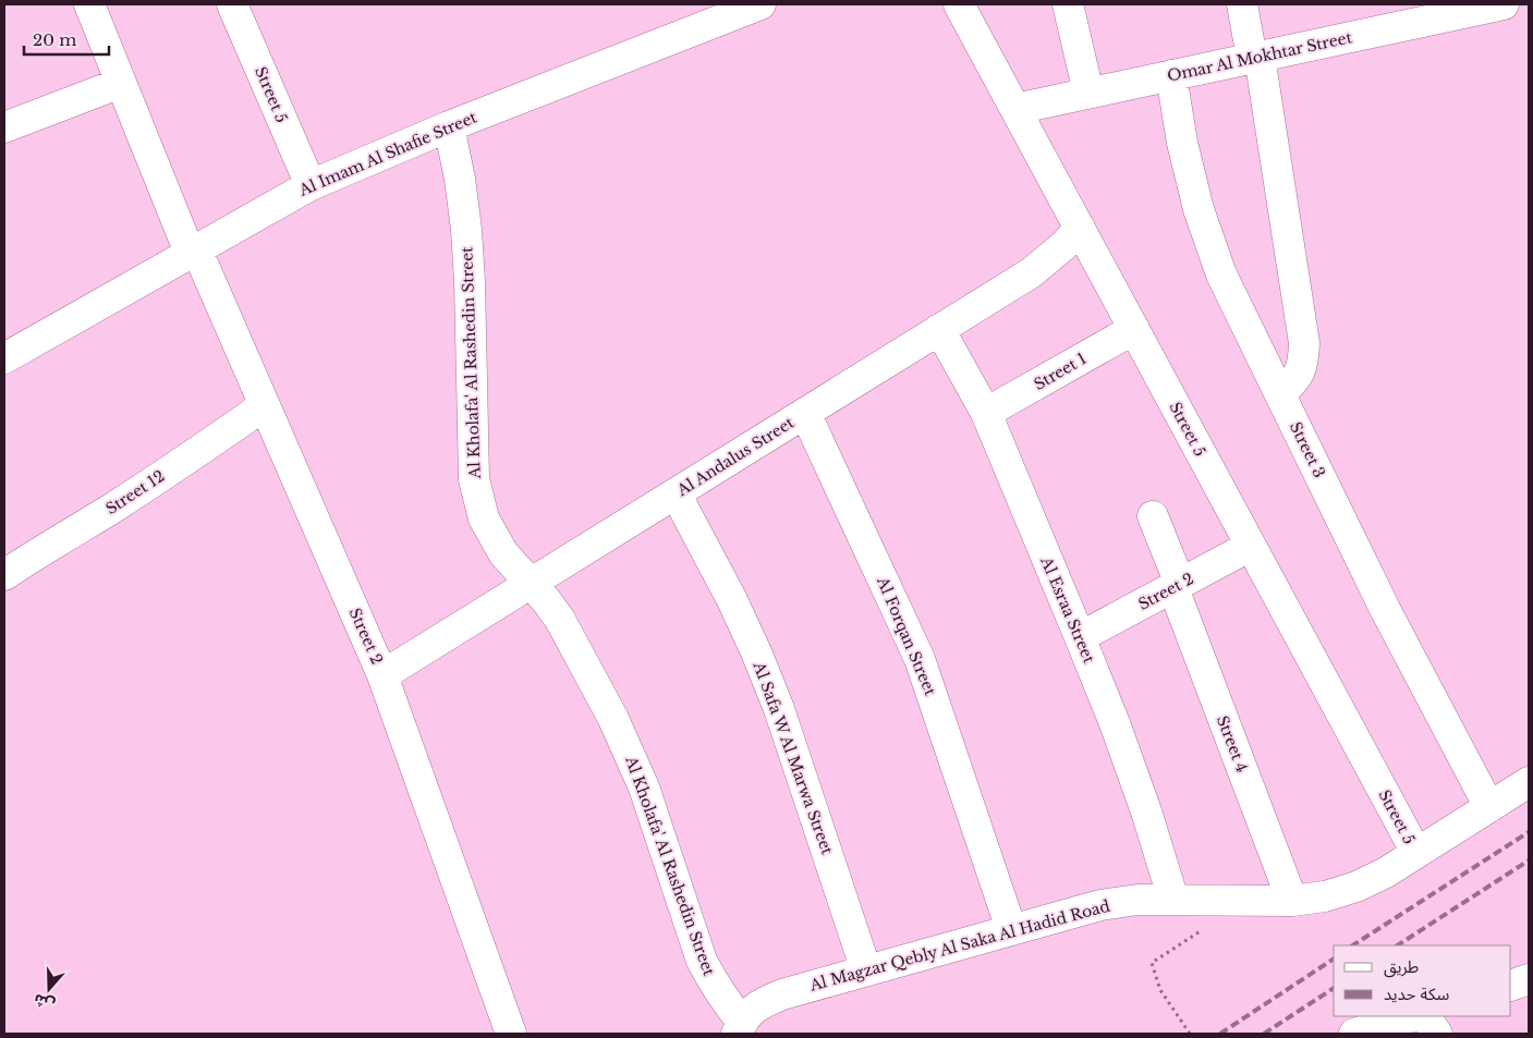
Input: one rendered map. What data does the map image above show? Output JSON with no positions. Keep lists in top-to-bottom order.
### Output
{
  "streets": {
    "street": [
      "Omar Al Mokhtar Street",
      "Street 5",
      "Al Imam Al Shafie Street",
      "Al Kholafa' Al Rashedin Street",
      "Street 1",
      "Street 3",
      "Al Andalus Street",
      "Street 12",
      "Street 2",
      "Al Esraa Street",
      "Al Forqan Street",
      "Street 4",
      "Al Safa W Al Marwa Street",
      "Al Magzar Qebly Al Saka Al Hadid Road"
    ]
  },
  "crossings": [
    ["Omar Al Mokhtar Street", "Street 5"],
    ["Omar Al Mokhtar Street", "Street 3"],
    ["Street 5", "Al Imam Al Shafie Street"],
    ["Street 5", "Street 1"],
    ["Street 5", "Al Andalus Street"],
    ["Street 5", "Street 2"],
    ["Street 5", "Al Magzar Qebly Al Saka Al Hadid Road"],
    ["Al Imam Al Shafie Street", "Al Kholafa' Al Rashedin Street"],
    ["Al Imam Al Shafie Street", "Street 2"],
    ["Al Kholafa' Al Rashedin Street", "Al Andalus Street"],
    ["Al Kholafa' Al Rashedin Street", "Al Magzar Qebly Al Saka Al Hadid Road"],
    ["Street 1", "Al Esraa Street"],
    ["Street 3", "Al Magzar Qebly Al Saka Al Hadid Road"],
    ["Al Andalus Street", "Street 2"],
    ["Al Andalus Street", "Al Esraa Street"],
    ["Al Andalus Street", "Al Forqan Street"],
    ["Al Andalus Street", "Al Safa W Al Marwa Street"],
    ["Street 12", "Street 2"],
    ["Street 2", "Al Esraa Street"],
    ["Street 2", "Street 4"],
    ["Al Esraa Street", "Al Magzar Qebly Al Saka Al Hadid Road"],
    ["Al Forqan Street", "Al Magzar Qebly Al Saka Al Hadid Road"],
    ["Street 4", "Al Magzar Qebly Al Saka Al Hadid Road"],
    ["Al Safa W Al Marwa Street", "Al Magzar Qebly Al Saka Al Hadid Road"]
  ],
  "legend": ["طريق", "سكة حديد"],
  "scale_bar": "20 m",
  "north": "bottom"
}
